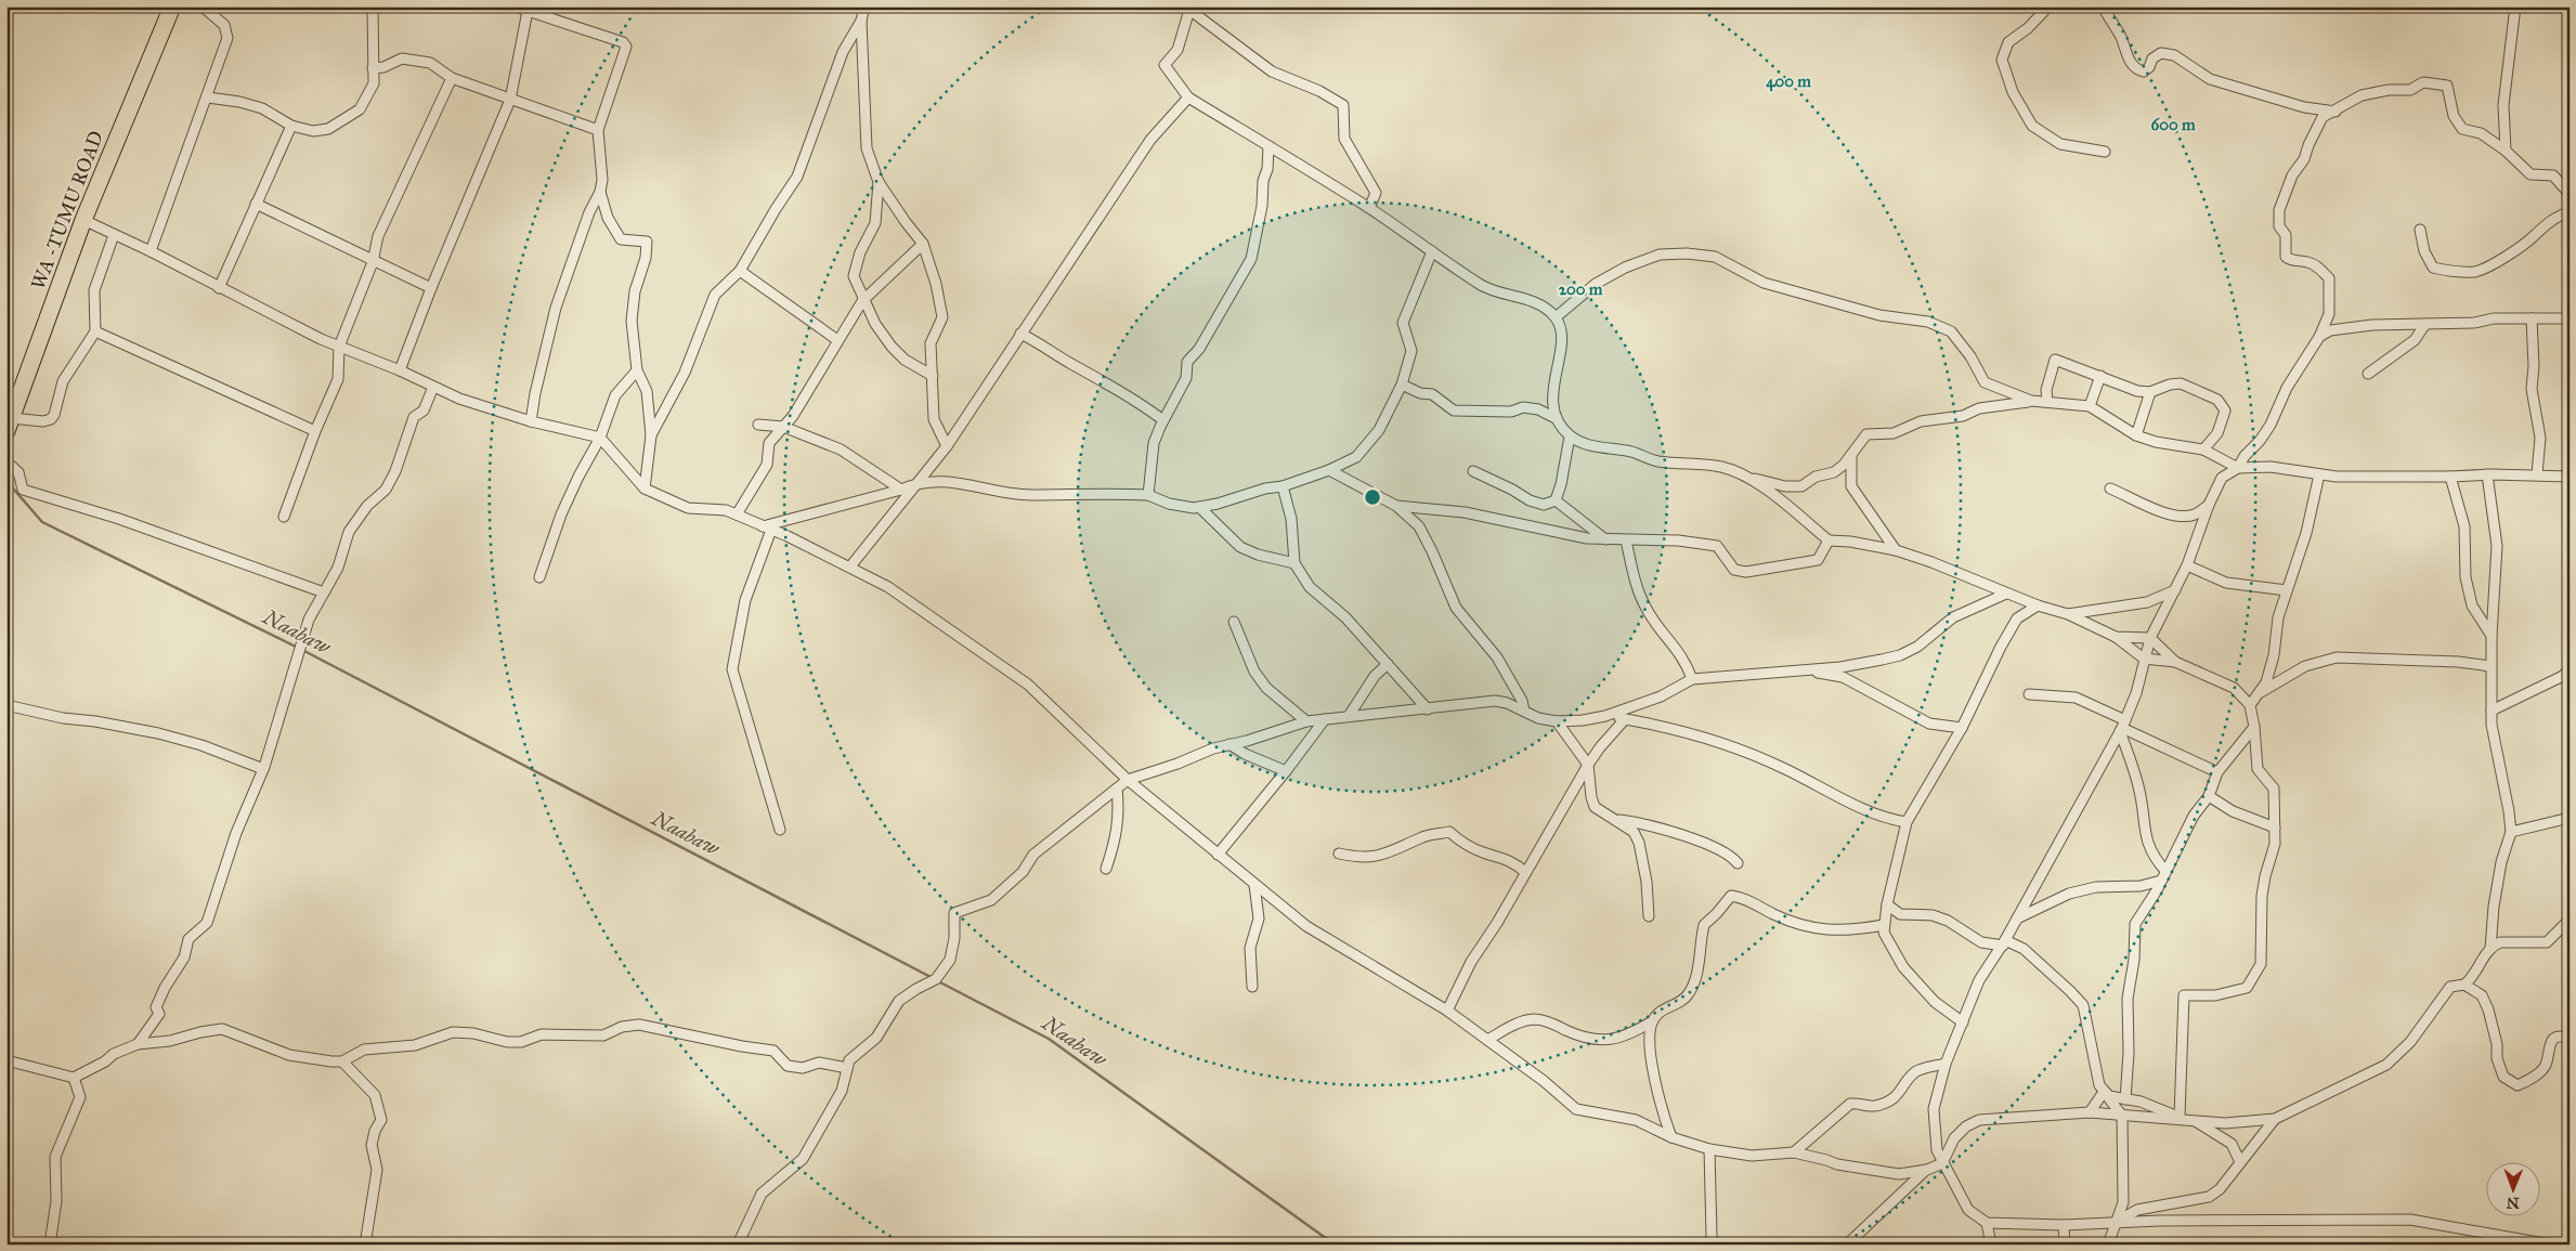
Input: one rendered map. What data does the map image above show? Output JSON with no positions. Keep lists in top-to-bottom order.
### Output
{
  "streets": {
    "highway": ["WA -TUMU ROAD"]
  },
  "water": ["Naabaw"],
  "north": "bottom",
  "rings": ["400 m", "600 m", "200 m"]
}
